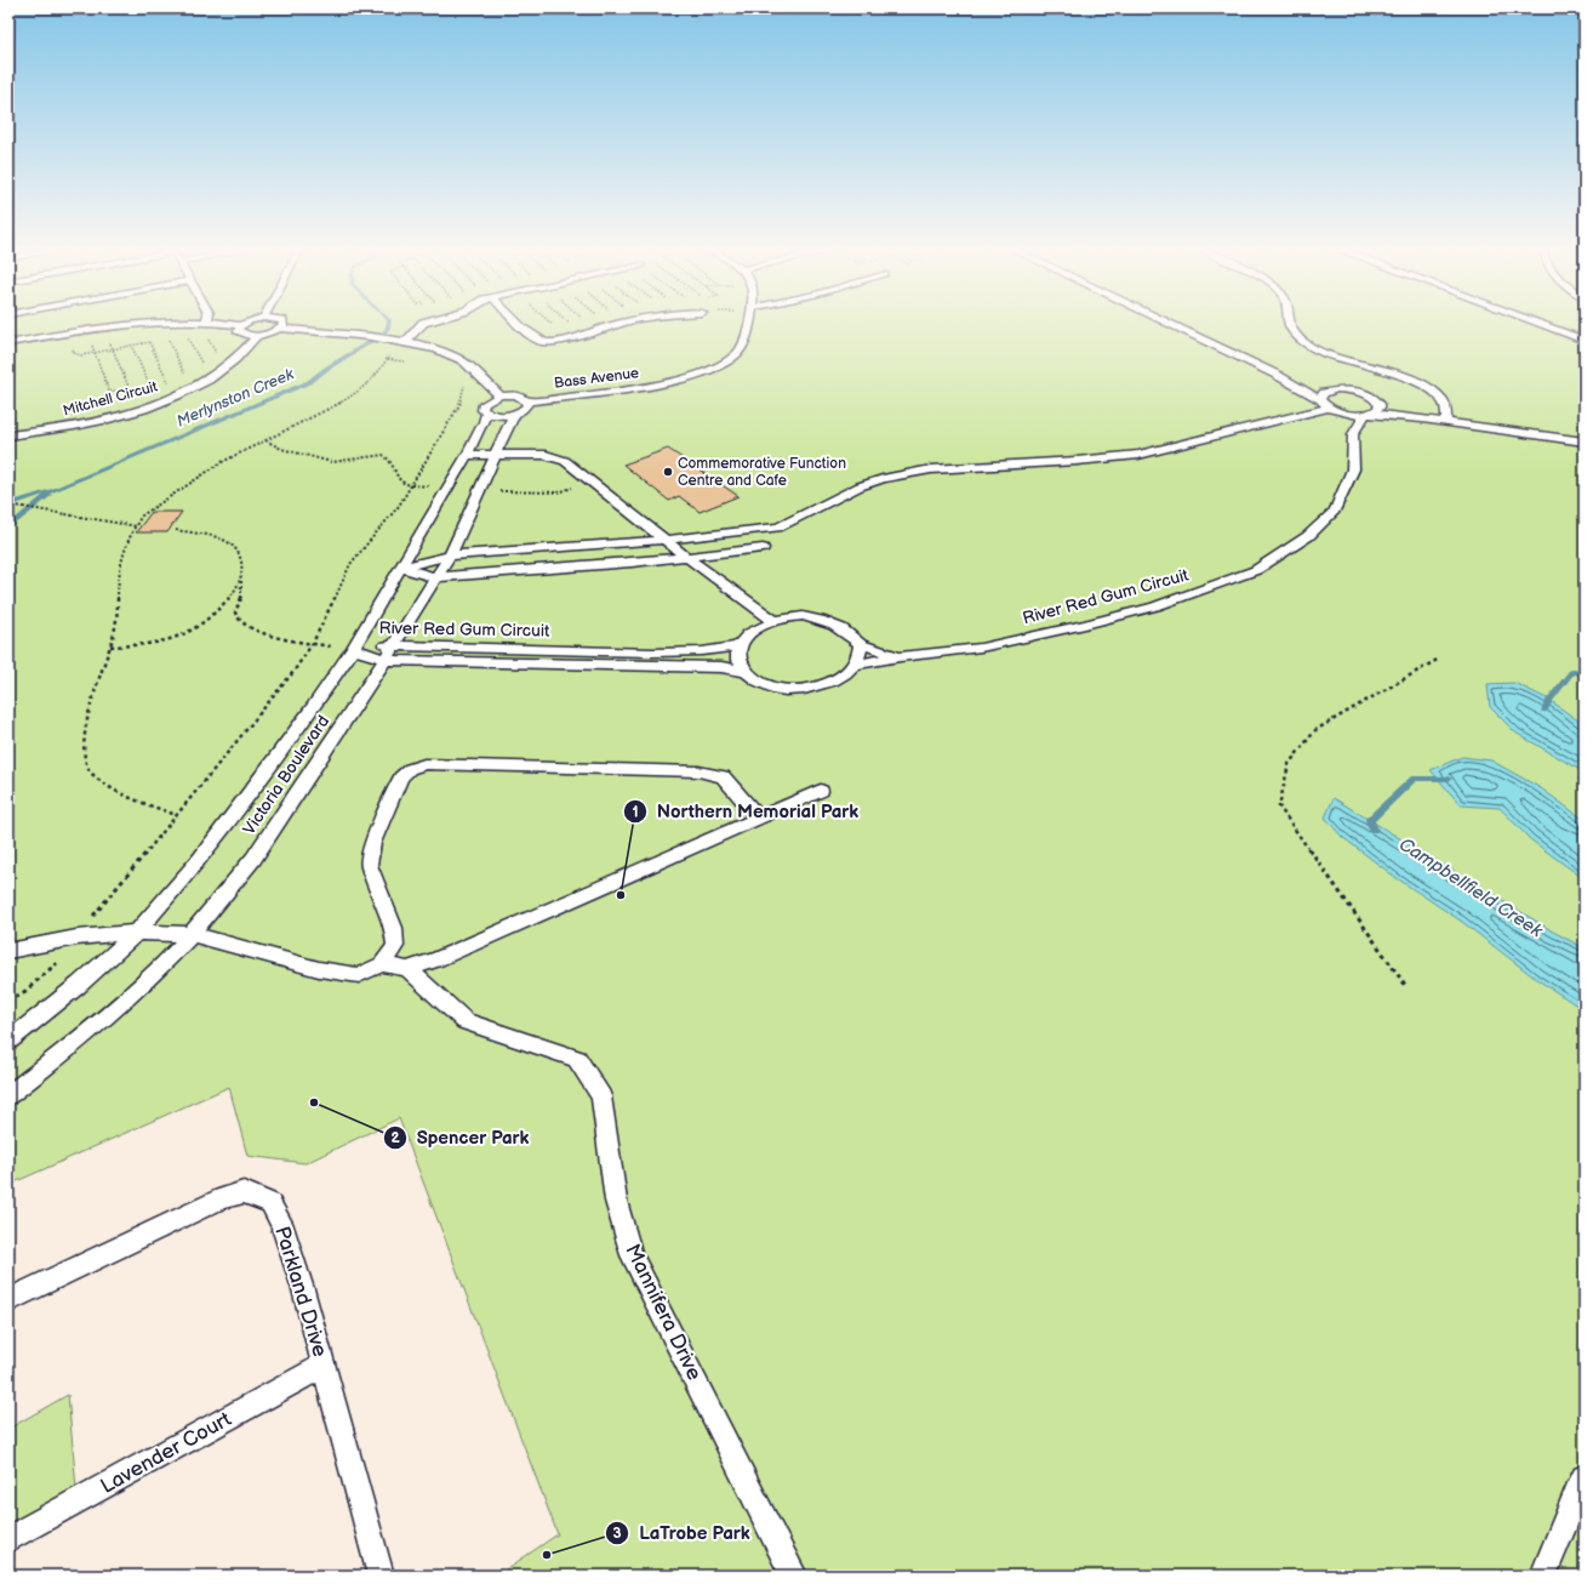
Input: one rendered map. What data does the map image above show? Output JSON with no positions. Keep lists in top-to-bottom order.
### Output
{
  "streets": {
    "lane": [
      "Bass Avenue",
      "Mitchell Circuit",
      "River Red Gum Circuit",
      "Victoria Boulevard",
      "Parkland Drive",
      "Mannifera Drive",
      "Lavender Court"
    ]
  },
  "crossings": [
    ["River Red Gum Circuit", "Victoria Boulevard"],
    ["Parkland Drive", "Lavender Court"]
  ],
  "water": ["Merlynston Creek", "Campbellfield Creek"],
  "places": [
    "Commemorative Function Centre and Cafe",
    "Northern Memorial Park",
    "Spencer Park",
    "LaTrobe Park"
  ]
}
